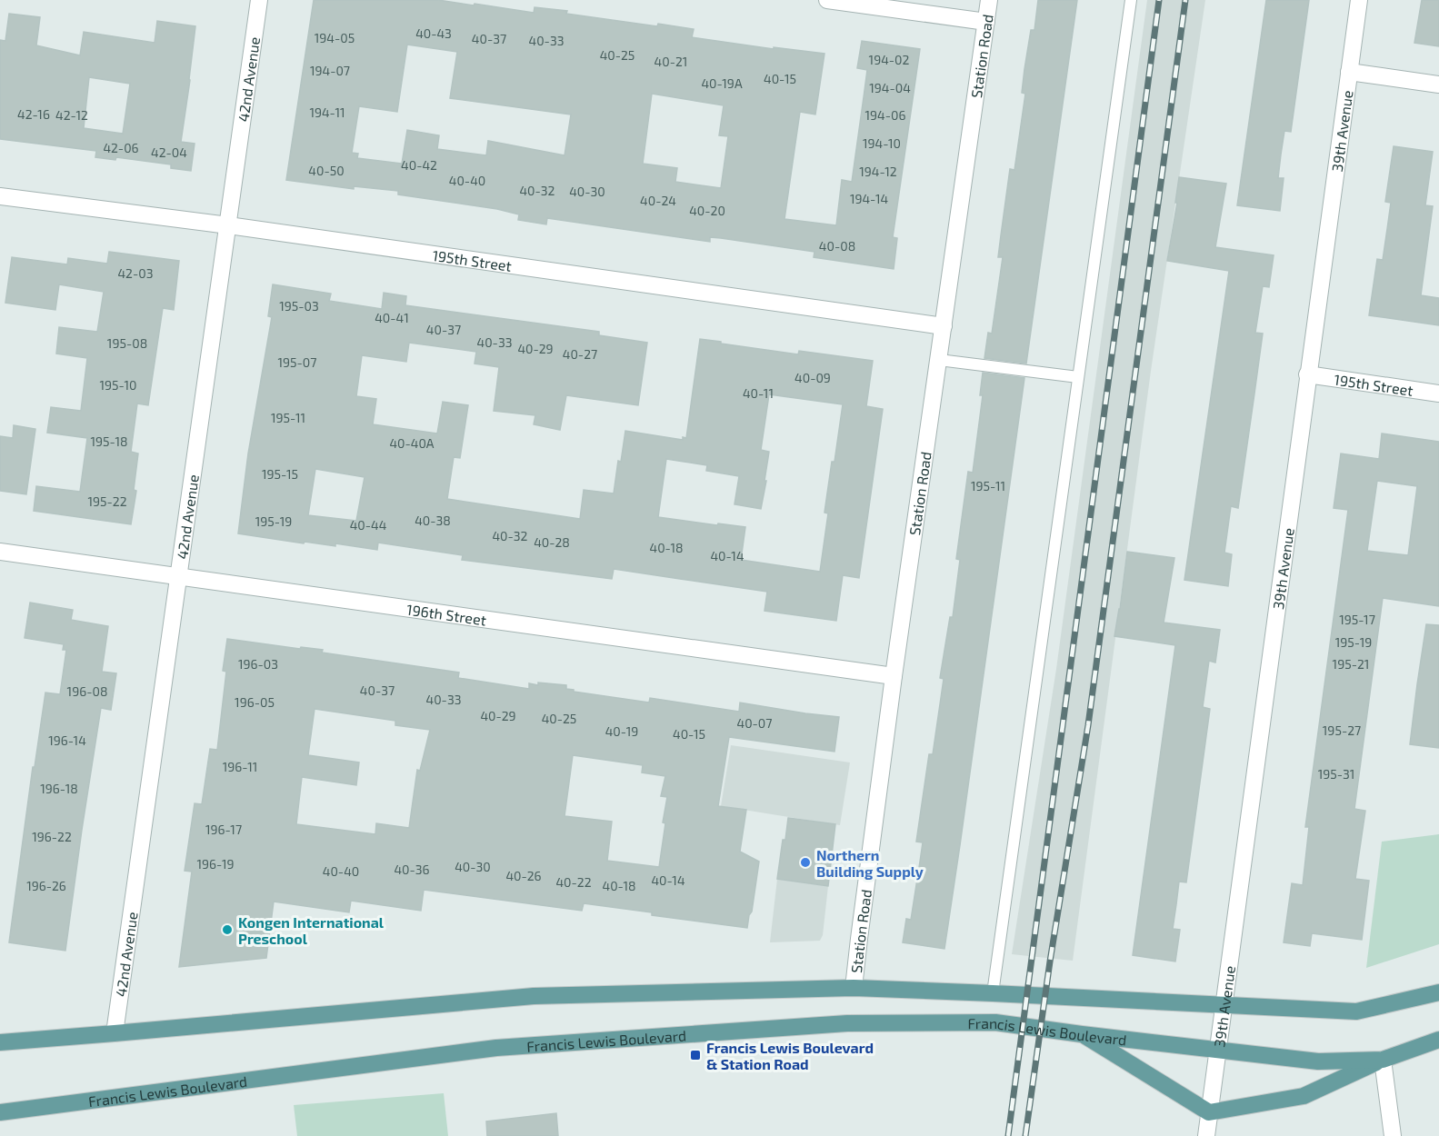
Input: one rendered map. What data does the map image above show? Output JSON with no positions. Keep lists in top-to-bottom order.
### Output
{
  "streets": {
    "main road": ["Francis Lewis Boulevard"],
    "street": [
      "Station Road",
      "42nd Avenue",
      "39th Avenue",
      "195th Street",
      "196th Street"
    ]
  },
  "crossings": [
    ["Station Road", "195th Street"],
    ["Station Road", "196th Street"],
    ["Station Road", "Francis Lewis Boulevard"],
    ["42nd Avenue", "195th Street"],
    ["42nd Avenue", "196th Street"],
    ["42nd Avenue", "Francis Lewis Boulevard"],
    ["39th Avenue", "195th Street"],
    ["39th Avenue", "Francis Lewis Boulevard"]
  ],
  "places": {
    "other": ["Northern Building Supply", "Kongen International Preschool"],
    "transit": ["Francis Lewis Boulevard & Station Road"]
  },
  "house_numbers": [
    "40-43",
    "194-05",
    "40-37",
    "40-33",
    "40-25",
    "194-02",
    "40-21",
    "194-07",
    "40-15",
    "40-19A",
    "194-04",
    "194-11",
    "42-16",
    "42-12",
    "194-06",
    "194-10",
    "42-06",
    "42-04",
    "40-42",
    "40-50",
    "194-12",
    "40-40",
    "40-32",
    "40-30",
    "194-14",
    "40-24",
    "40-20",
    "40-08",
    "42-03",
    "195-03",
    "40-41",
    "40-37",
    "40-33",
    "195-08",
    "40-29",
    "40-27",
    "195-07",
    "40-09",
    "195-10",
    "40-11",
    "195-11",
    "195-18",
    "40-40A",
    "195-15",
    "195-11",
    "195-22",
    "40-38",
    "195-19",
    "40-44",
    "40-32",
    "40-28",
    "40-18",
    "40-14",
    "195-17",
    "195-19",
    "196-03",
    "195-21",
    "40-37",
    "196-08",
    "40-33",
    "196-05",
    "40-29",
    "40-25",
    "40-07",
    "195-27",
    "40-19",
    "40-15",
    "196-14",
    "196-11",
    "195-31",
    "196-18",
    "196-17",
    "196-22",
    "196-19",
    "40-30",
    "40-36",
    "40-40",
    "40-26",
    "40-14",
    "40-22",
    "196-26",
    "40-18"
  ]
}
